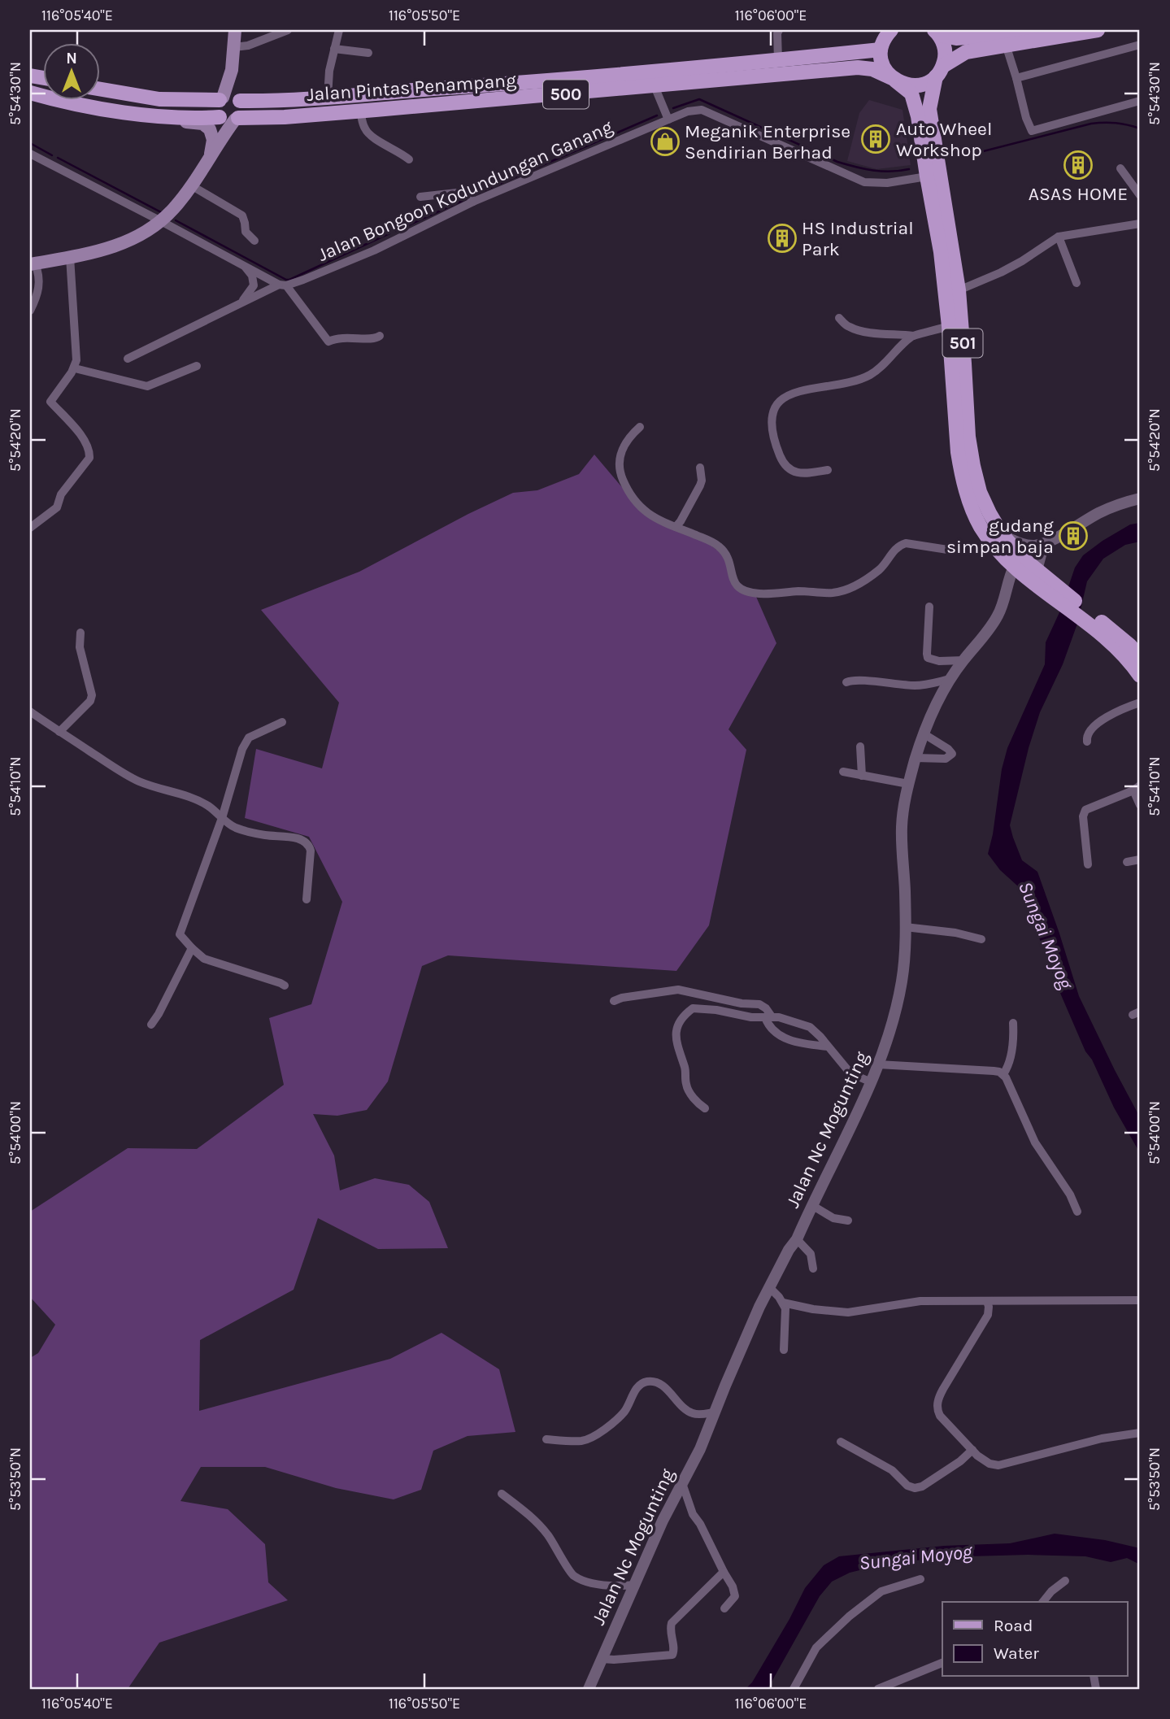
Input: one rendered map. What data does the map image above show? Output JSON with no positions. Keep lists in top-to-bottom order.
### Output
{
  "streets": {
    "main road": ["Jalan Pintas Penampang", "500", "501"],
    "street": ["Jalan Bongoon Kodundungan Ganang", "Jalan Nc Mogunting"]
  },
  "crossings": [
    ["Jalan Pintas Penampang", "500"],
    ["Jalan Pintas Penampang", "501"],
    ["500", "501"],
    ["Jalan Bongoon Kodundungan Ganang", "501"],
    ["501", "Jalan Nc Mogunting"]
  ],
  "water": ["Sungai Moyog"],
  "places": {
    "building": [
      "Auto Wheel Workshop",
      "ASAS HOME",
      "HS Industrial Park",
      "gudang simpan baja"
    ],
    "shop": ["Meganik Enterprise Sendirian Berhad"]
  },
  "legend": ["Road", "Water"],
  "north": "top",
  "coordinates": [
    "116°05'40\"E",
    "116°05'50\"E",
    "116°06'00\"E",
    "5°54'30\"N",
    "5°54'20\"N",
    "5°54'10\"N",
    "5°54'00\"N",
    "5°53'50\"N"
  ]
}
